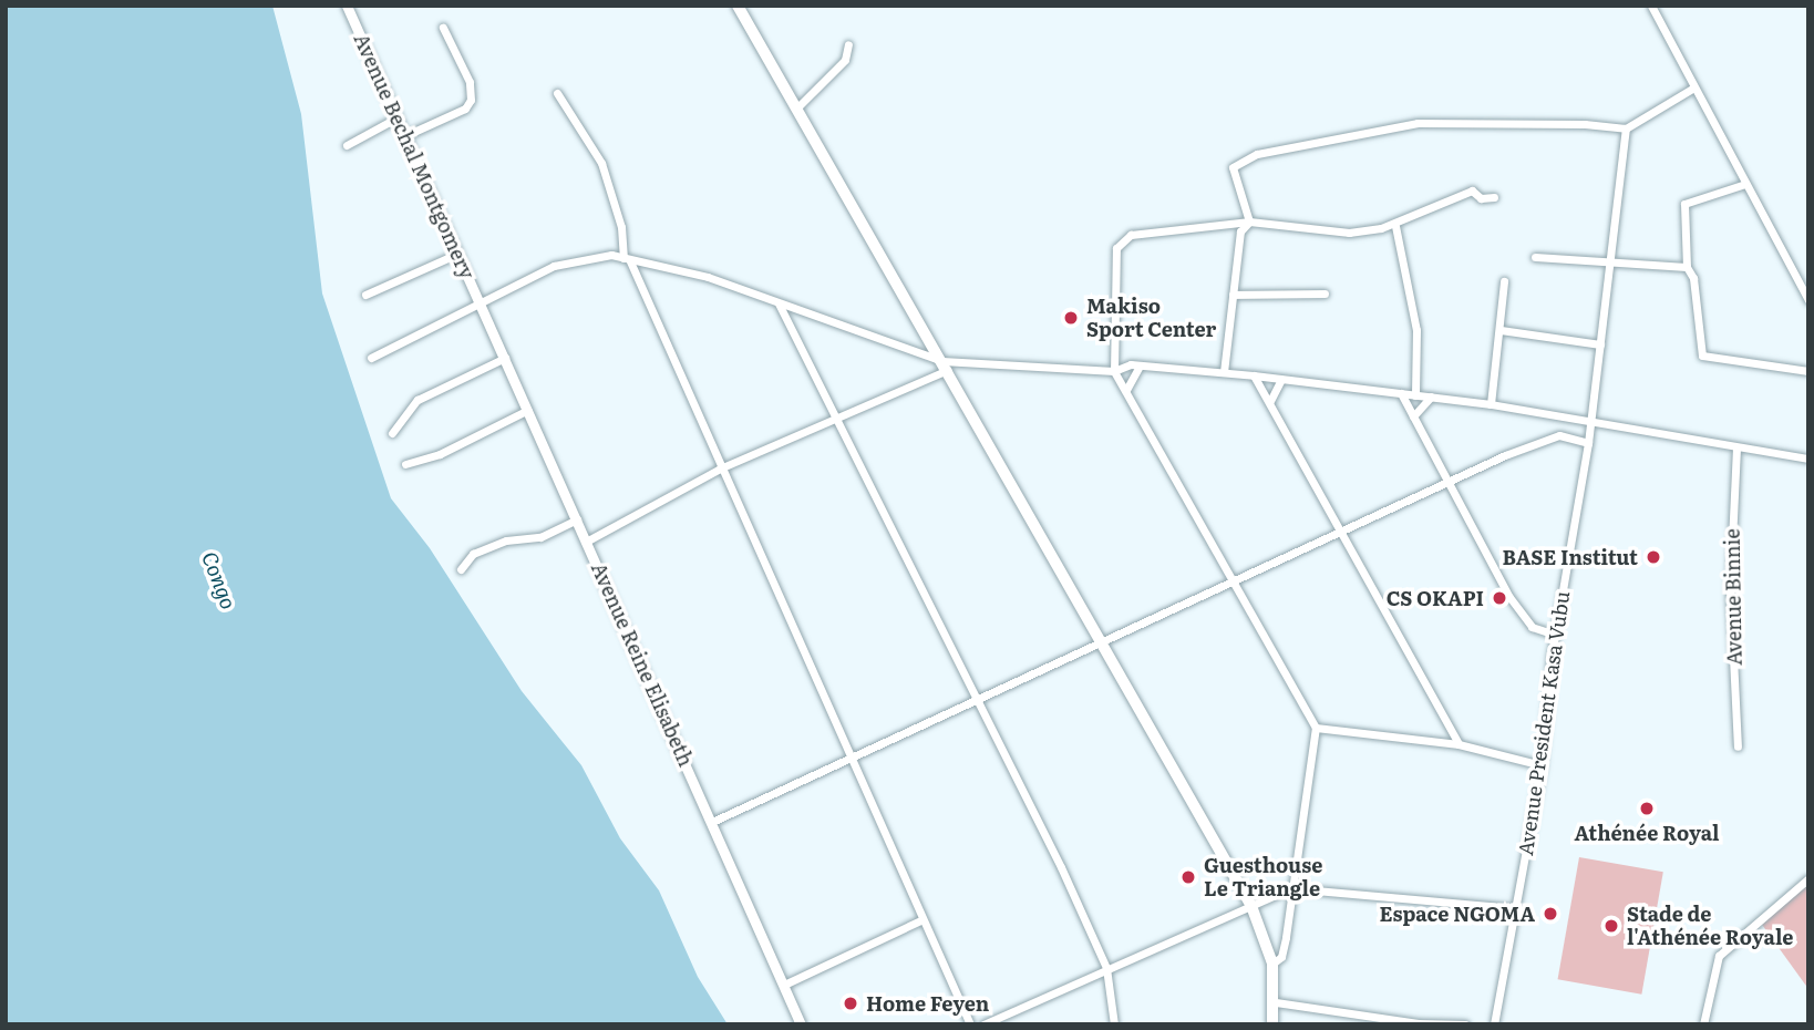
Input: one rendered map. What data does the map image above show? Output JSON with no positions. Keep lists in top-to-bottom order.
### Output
{
  "streets": {
    "street": [
      "Avenue Bechal Montgomery",
      "Avenue Binnie",
      "Avenue Reine Elisabeth",
      "Avenue President Kasa Vubu"
    ]
  },
  "crossings": [
    ["Avenue Bechal Montgomery", "Avenue Reine Elisabeth"]
  ],
  "water": ["Congo"],
  "places": [
    "Makiso Sport Center",
    "BASE Institut",
    "CS OKAPI",
    "Athénée Royal",
    "Guesthouse Le Triangle",
    "Espace NGOMA",
    "Stade de l'Athénée Royale",
    "Home Feyen"
  ]
}
